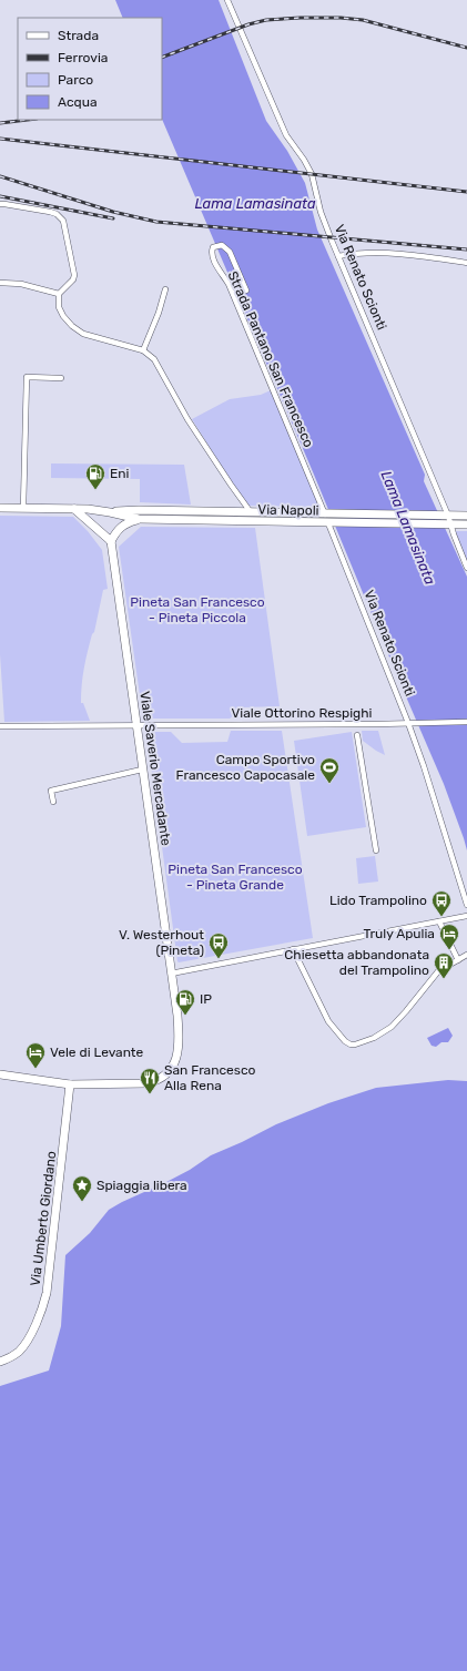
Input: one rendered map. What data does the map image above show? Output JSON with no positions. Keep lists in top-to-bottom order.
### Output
{
  "streets": {
    "main road": ["Via Napoli", "Viale Saverio Mercadante", "Via Umberto Giordano"],
    "street": ["Via Renato Scionti", "Strada Pantano San Francesco", "Viale Ottorino Respighi"]
  },
  "crossings": [
    ["Via Renato Scionti", "Via Napoli"],
    ["Via Renato Scionti", "Viale Ottorino Respighi"],
    ["Strada Pantano San Francesco", "Via Napoli"],
    ["Viale Ottorino Respighi", "Viale Saverio Mercadante"],
    ["Viale Saverio Mercadante", "Via Umberto Giordano"]
  ],
  "water": ["Lama Lamasinata"],
  "parks": ["Pineta San Francesco - Pineta Piccola", "Pineta San Francesco - Pineta Grande"],
  "places": {
    "fuel station": ["Eni", "IP"],
    "sports": ["Campo Sportivo Francesco Capocasale"],
    "bus stop": ["Lido Trampolino", "V. Westerhout (Pineta)"],
    "hotel": ["Truly Apulia", "Vele di Levante"],
    "building": ["Chiesetta abbandonata del Trampolino"],
    "restaurant": ["San Francesco Alla Rena"],
    "place": ["Spiaggia libera"]
  },
  "legend": [
    "Strada",
    "Ferrovia",
    "Parco",
    "Acqua"
  ]
}
